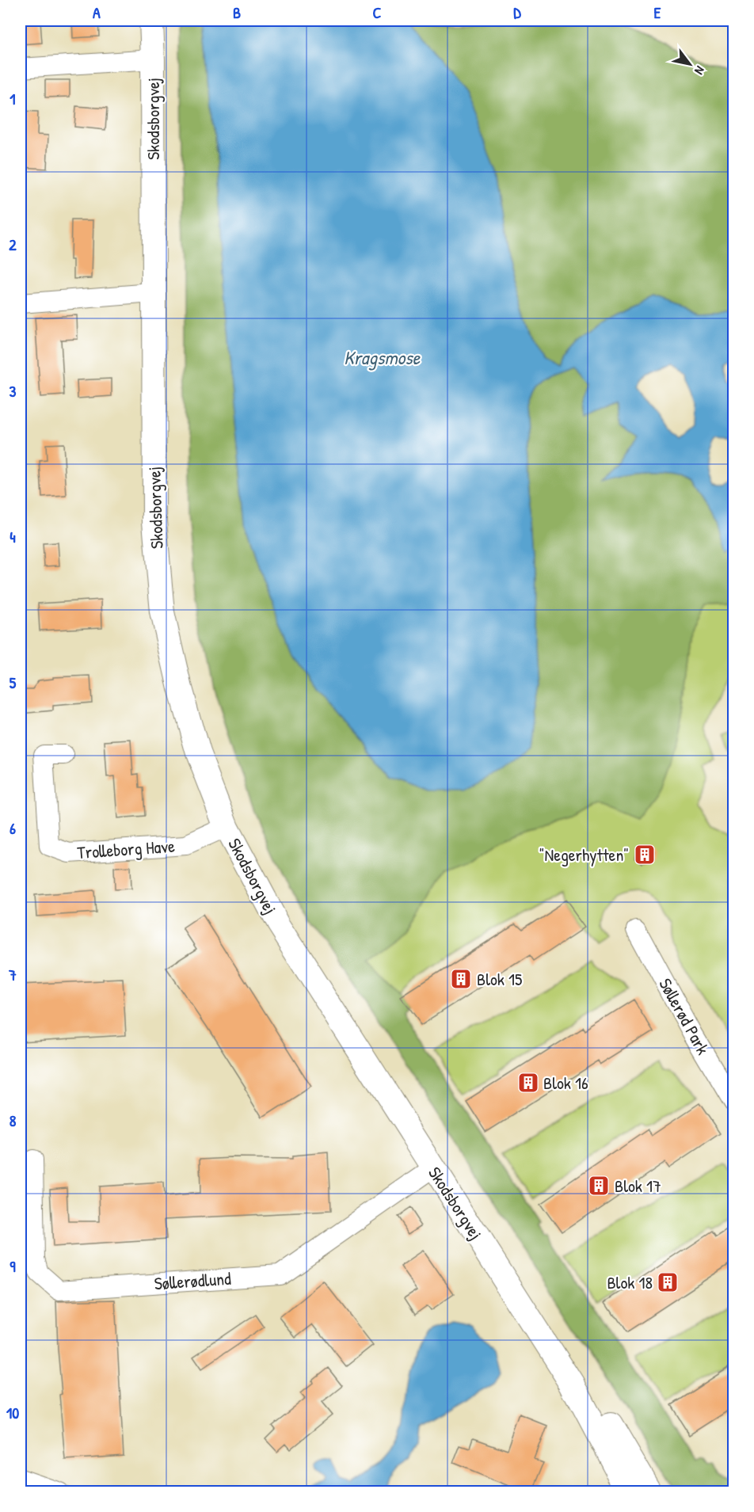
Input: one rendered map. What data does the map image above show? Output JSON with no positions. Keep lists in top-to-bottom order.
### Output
{
  "streets": {
    "street": [
      "Skodsborgvej",
      "Trolleborg Have",
      "Søllerød Park",
      "Søllerødlund"
    ]
  },
  "crossings": [
    ["Skodsborgvej", "Trolleborg Have"],
    ["Skodsborgvej", "Søllerødlund"]
  ],
  "water": ["Kragsmose"],
  "places": {
    "building": [
      "\"Negerhytten\"",
      "Blok 15",
      "Blok 16",
      "Blok 17",
      "Blok 18"
    ]
  },
  "north": "bottom right",
  "grid": {
    "columns": [
      "A",
      "B",
      "C",
      "D",
      "E"
    ],
    "rows": [
      "1",
      "2",
      "3",
      "4",
      "5",
      "6",
      "7",
      "8",
      "9",
      "10"
    ]
  }
}
